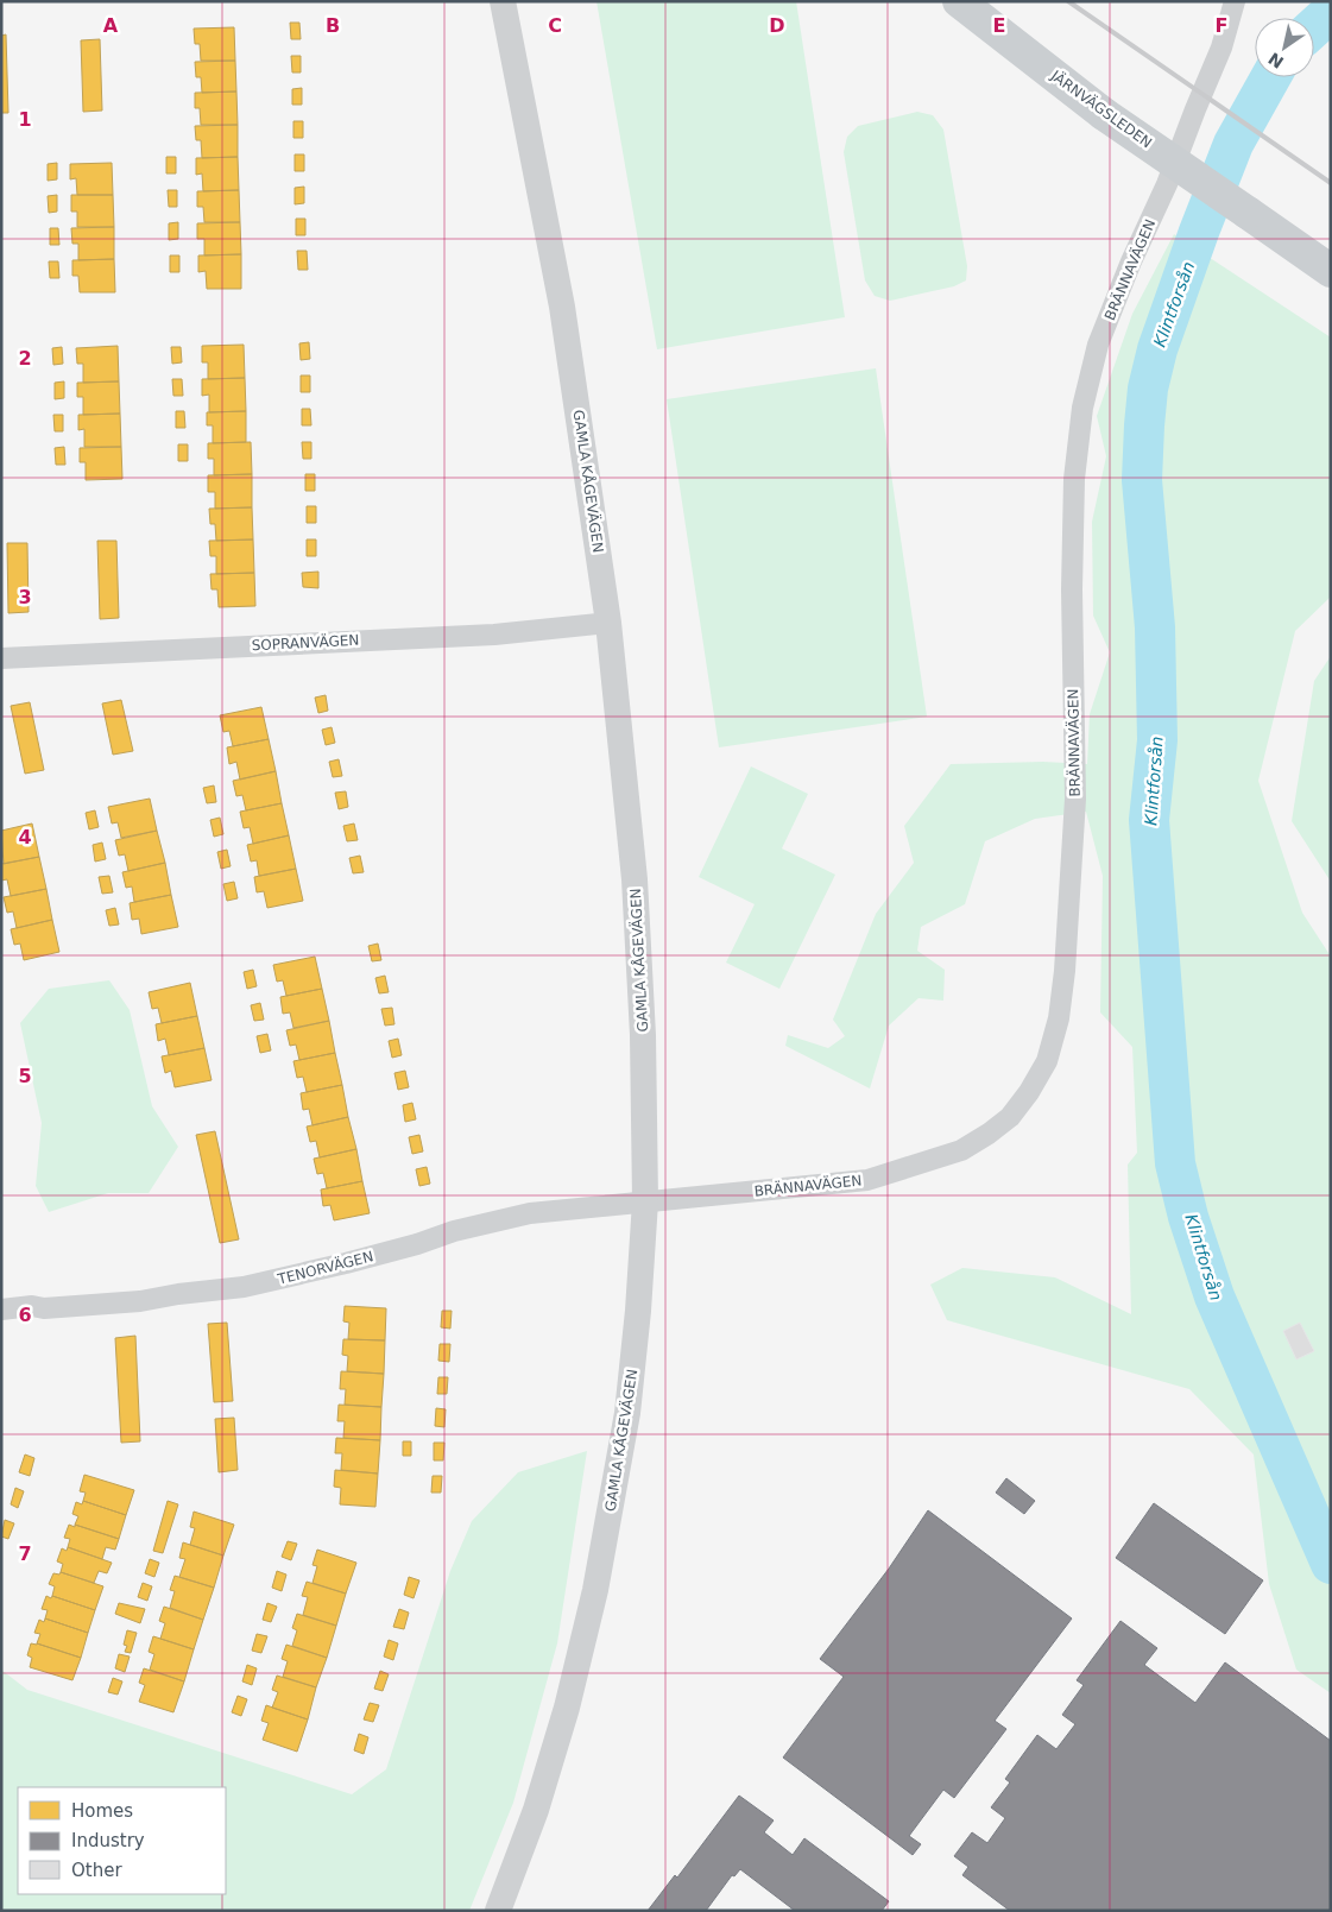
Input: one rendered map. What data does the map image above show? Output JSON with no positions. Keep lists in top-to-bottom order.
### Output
{
  "streets": {
    "main road": ["JÄRNVÄGSLEDEN"],
    "street": [
      "BRÄNNAVÄGEN",
      "GAMLA KÅGEVÄGEN",
      "SOPRANVÄGEN",
      "TENORVÄGEN"
    ]
  },
  "crossings": [
    ["BRÄNNAVÄGEN", "GAMLA KÅGEVÄGEN"],
    ["BRÄNNAVÄGEN", "TENORVÄGEN"],
    ["GAMLA KÅGEVÄGEN", "SOPRANVÄGEN"],
    ["GAMLA KÅGEVÄGEN", "TENORVÄGEN"]
  ],
  "water": ["Klintforsån"],
  "legend": ["Homes", "Industry", "Other"],
  "north": "bottom left",
  "grid": {
    "columns": [
      "A",
      "B",
      "C",
      "D",
      "E",
      "F"
    ],
    "rows": [
      "1",
      "2",
      "3",
      "4",
      "5",
      "6",
      "7"
    ]
  }
}
